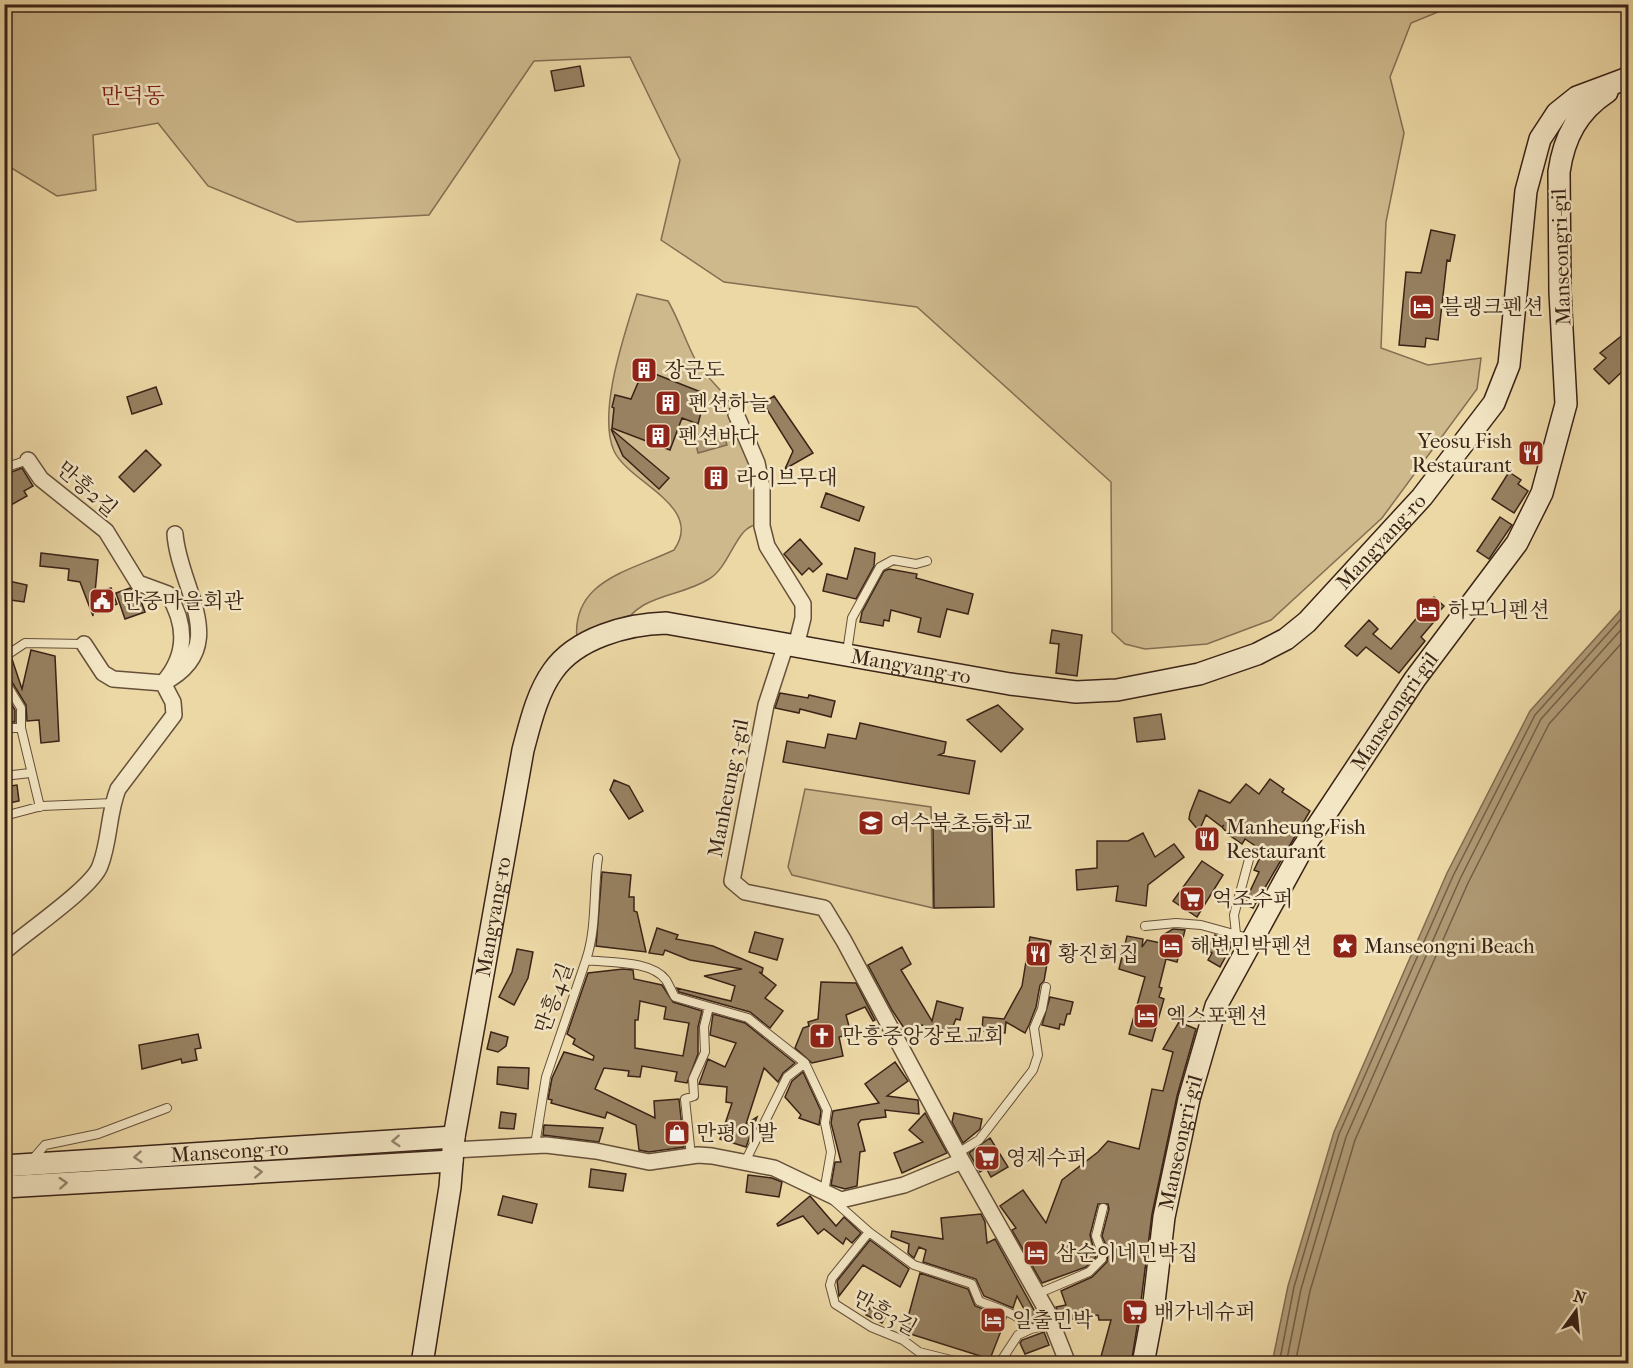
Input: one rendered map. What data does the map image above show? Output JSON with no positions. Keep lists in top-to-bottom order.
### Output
{
  "streets": {
    "main road": ["Manseongri-gil", "Mangyang-ro", "Manseong-ro"],
    "street": ["만흥2길", "Manheung 3-gil"],
    "lane": ["만흥4길", "만흥3길"]
  },
  "crossings": [
    ["Manseongri-gil", "Mangyang-ro"],
    ["Mangyang-ro", "Manheung 3-gil"],
    ["Mangyang-ro", "Manseong-ro"]
  ],
  "districts": ["만덕동"],
  "places": {
    "hotel": [
      "블랭크펜션",
      "하모니펜션",
      "해변민박펜션",
      "엑스포펜션",
      "삼순이네민박집",
      "일출민박"
    ],
    "building": [
      "장군도",
      "펜션하늘",
      "펜션바다",
      "라이브무대"
    ],
    "restaurant": ["Yeosu Fish Restaurant", "Manheung Fish Restaurant", "황진회집"],
    "public building": ["만중마을회관"],
    "school or university": ["여수북초등학교"],
    "supermarket": ["억조수퍼", "영제수퍼", "배가네슈퍼"],
    "place": ["Manseongni Beach"],
    "church": ["만흥중앙장로교회"],
    "shop": ["만평이발"]
  },
  "north": "top"
}
